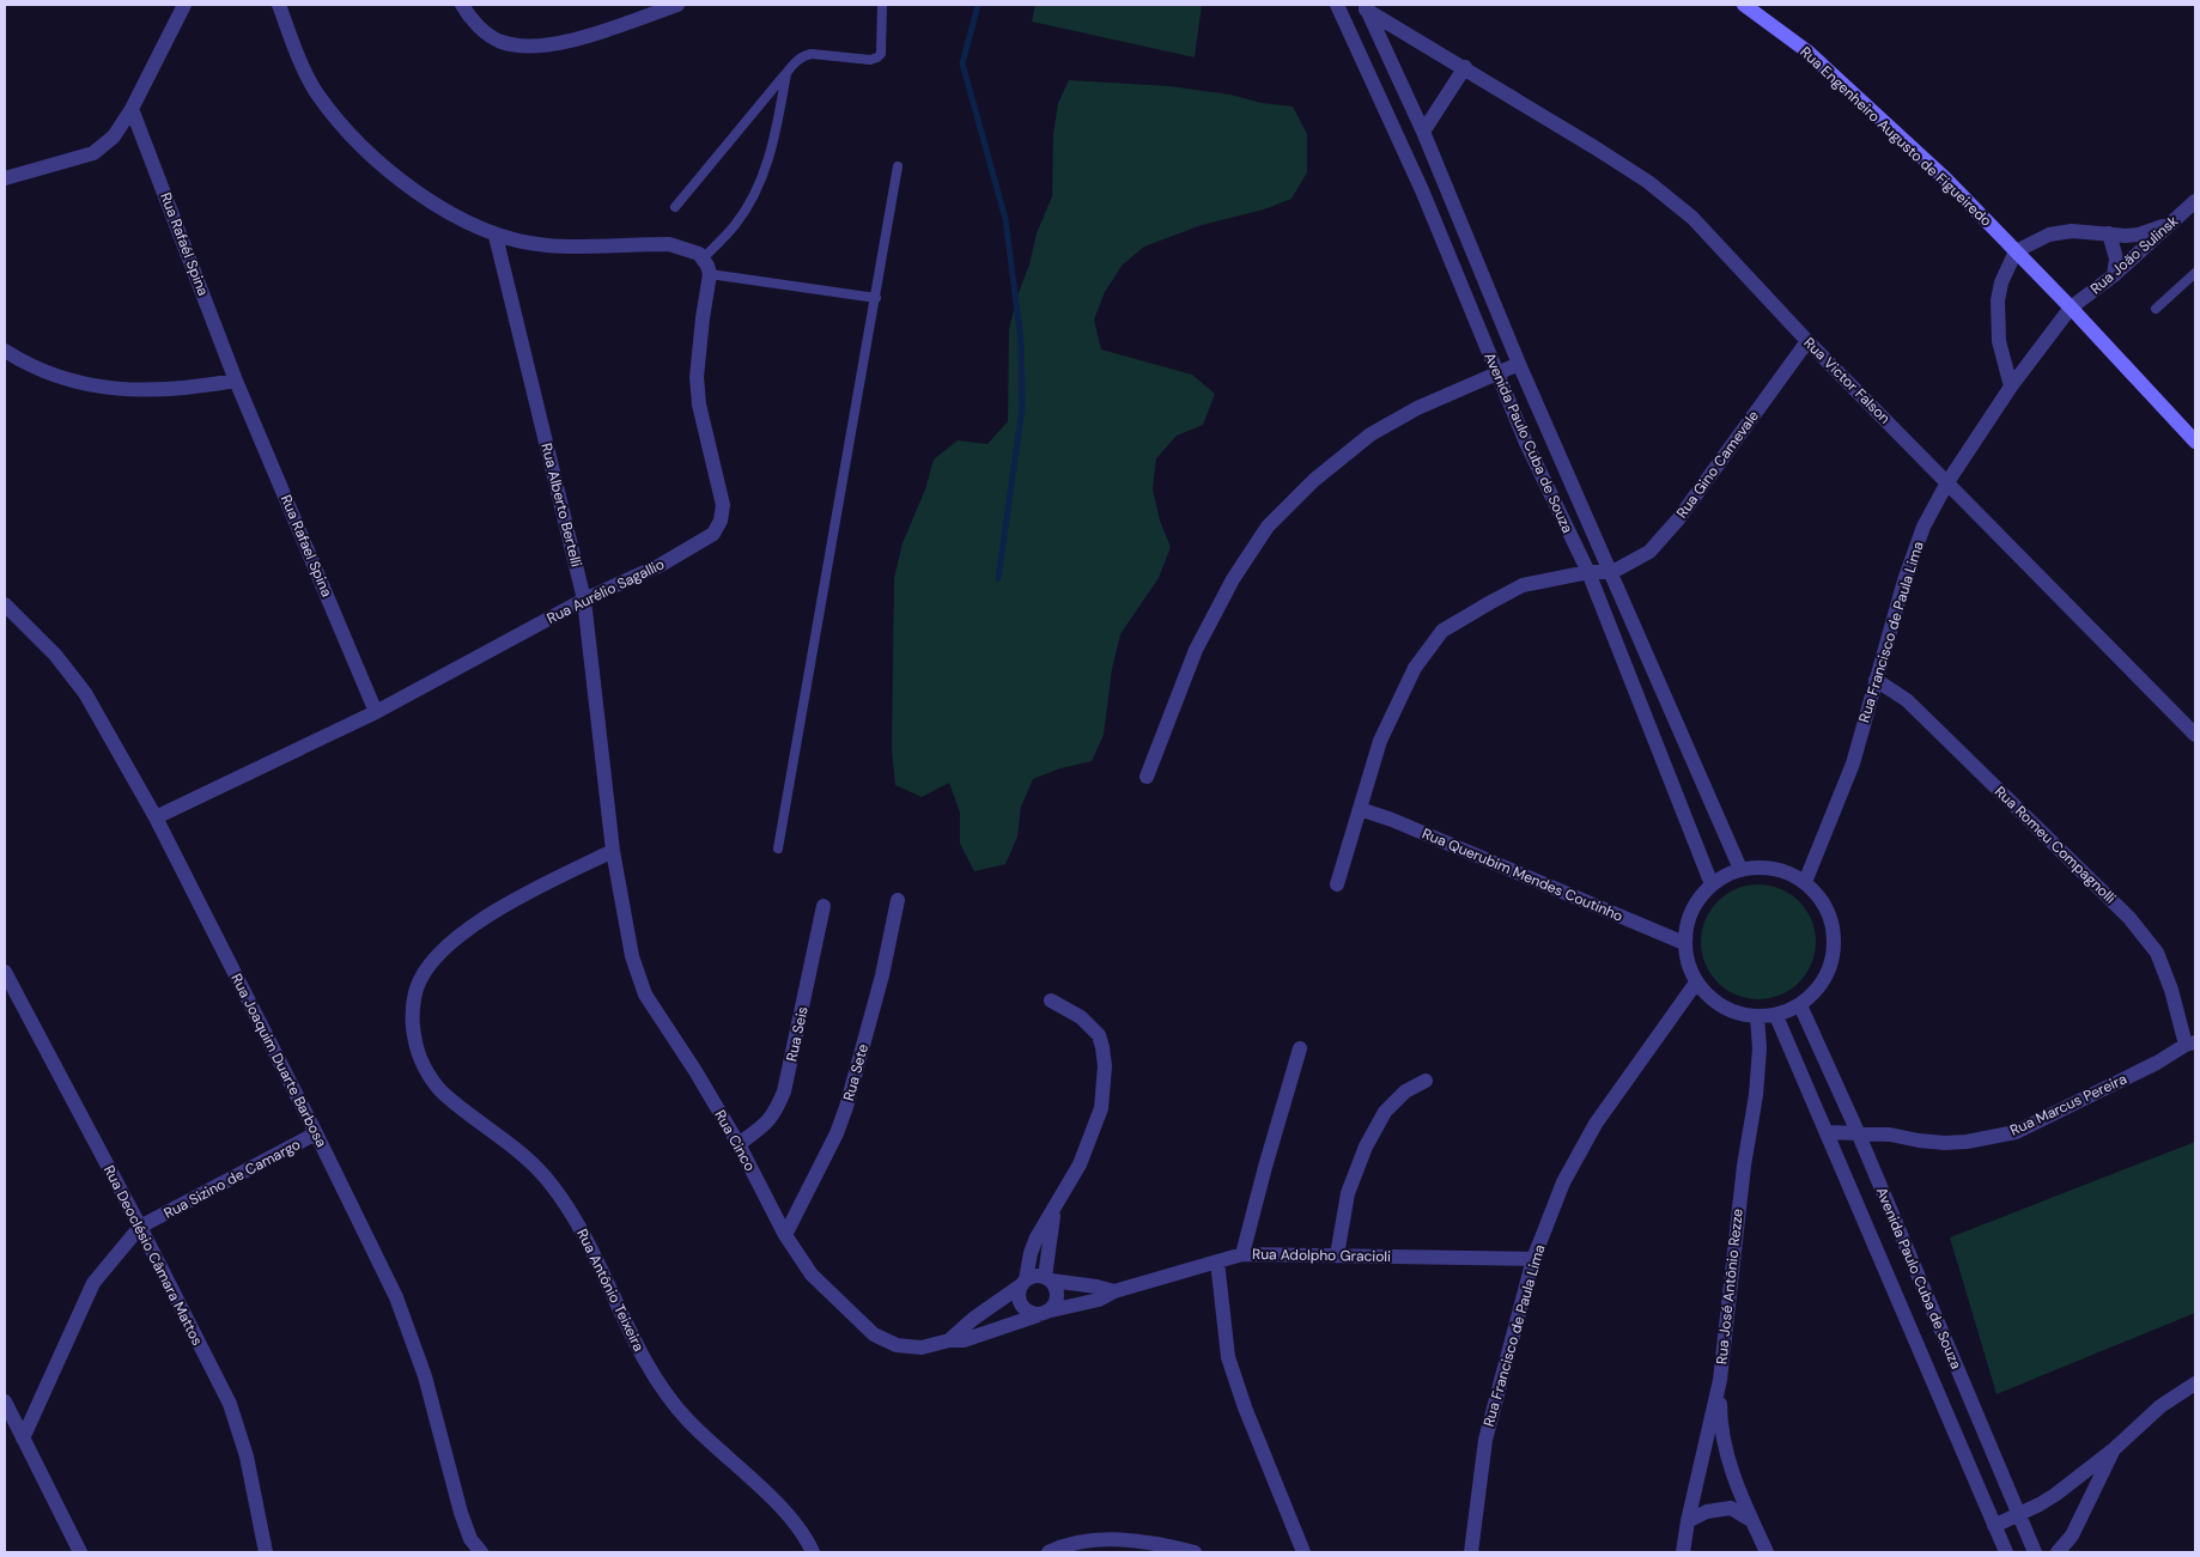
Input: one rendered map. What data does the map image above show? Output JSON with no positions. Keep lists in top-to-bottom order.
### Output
{
  "streets": {
    "main road": ["Rua Engenheiro Augusto de Figueiredo"],
    "street": [
      "Rua Rafaél Spina",
      "Rua João Sulinsk",
      "Rua Victor Falson",
      "Avenida Paulo Cuba de Souza",
      "Rua Gino Camevale",
      "Rua Alberto Bertelli",
      "Rua Rafael Spina",
      "Rua Aurélio Sagallio",
      "Rua Francisco de Paula Lima",
      "Rua Romeu Compagnolli",
      "Rua Querubim Mendes Coutinho",
      "Rua Seis",
      "Rua Joaquim Duarte Barbosa",
      "Rua Sete",
      "Rua Marcus Pereira",
      "Rua Cinco",
      "Rua Sizino de Camargo",
      "Rua Deoclésio Câmara Mattos",
      "Rua Adolpho Gracioli",
      "Rua José Antônio Rezze",
      "Rua Antônio Teixeira"
    ]
  },
  "crossings": [
    ["Rua Engenheiro Augusto de Figueiredo", "Rua João Sulinsk"],
    ["Rua Engenheiro Augusto de Figueiredo", "Rua Francisco de Paula Lima"],
    ["Rua Rafaél Spina", "Rua Rafael Spina"],
    ["Rua João Sulinsk", "Rua Francisco de Paula Lima"],
    ["Rua Victor Falson", "Avenida Paulo Cuba de Souza"],
    ["Rua Victor Falson", "Rua Gino Camevale"],
    ["Rua Victor Falson", "Rua Francisco de Paula Lima"],
    ["Avenida Paulo Cuba de Souza", "Rua Gino Camevale"],
    ["Avenida Paulo Cuba de Souza", "Rua Francisco de Paula Lima"],
    ["Avenida Paulo Cuba de Souza", "Rua Querubim Mendes Coutinho"],
    ["Avenida Paulo Cuba de Souza", "Rua Marcus Pereira"],
    ["Avenida Paulo Cuba de Souza", "Rua José Antônio Rezze"],
    ["Rua Alberto Bertelli", "Rua Aurélio Sagallio"],
    ["Rua Alberto Bertelli", "Rua Cinco"],
    ["Rua Alberto Bertelli", "Rua Antônio Teixeira"],
    ["Rua Rafael Spina", "Rua Aurélio Sagallio"],
    ["Rua Aurélio Sagallio", "Rua Joaquim Duarte Barbosa"],
    ["Rua Francisco de Paula Lima", "Rua Romeu Compagnolli"],
    ["Rua Francisco de Paula Lima", "Rua Querubim Mendes Coutinho"],
    ["Rua Francisco de Paula Lima", "Rua Adolpho Gracioli"],
    ["Rua Francisco de Paula Lima", "Rua José Antônio Rezze"],
    ["Rua Romeu Compagnolli", "Rua Marcus Pereira"],
    ["Rua Querubim Mendes Coutinho", "Rua José Antônio Rezze"],
    ["Rua Seis", "Rua Cinco"],
    ["Rua Joaquim Duarte Barbosa", "Rua Sizino de Camargo"],
    ["Rua Sete", "Rua Cinco"],
    ["Rua Cinco", "Rua Adolpho Gracioli"],
    ["Rua Cinco", "Rua Antônio Teixeira"],
    ["Rua Sizino de Camargo", "Rua Deoclésio Câmara Mattos"]
  ]
}
